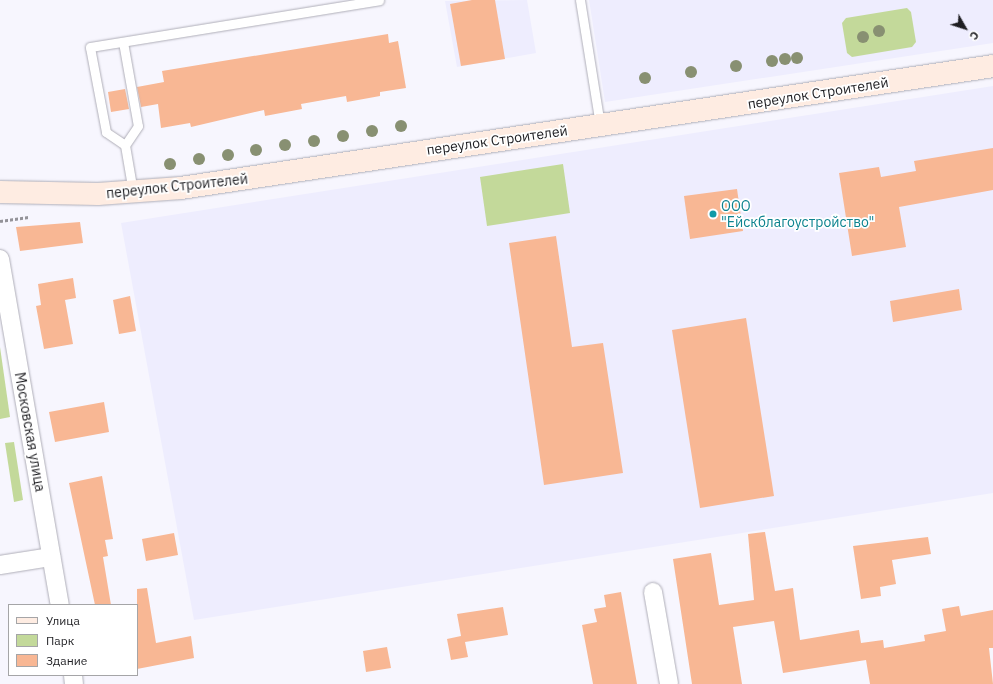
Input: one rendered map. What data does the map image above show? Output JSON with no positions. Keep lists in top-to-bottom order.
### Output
{
  "streets": {
    "street": ["переулок Строителей", "Московская улица"]
  },
  "places": ["ООО \"Ейскблагоустройство\""],
  "legend": ["Улица", "Парк", "Здание"],
  "north": "bottom right"
}
